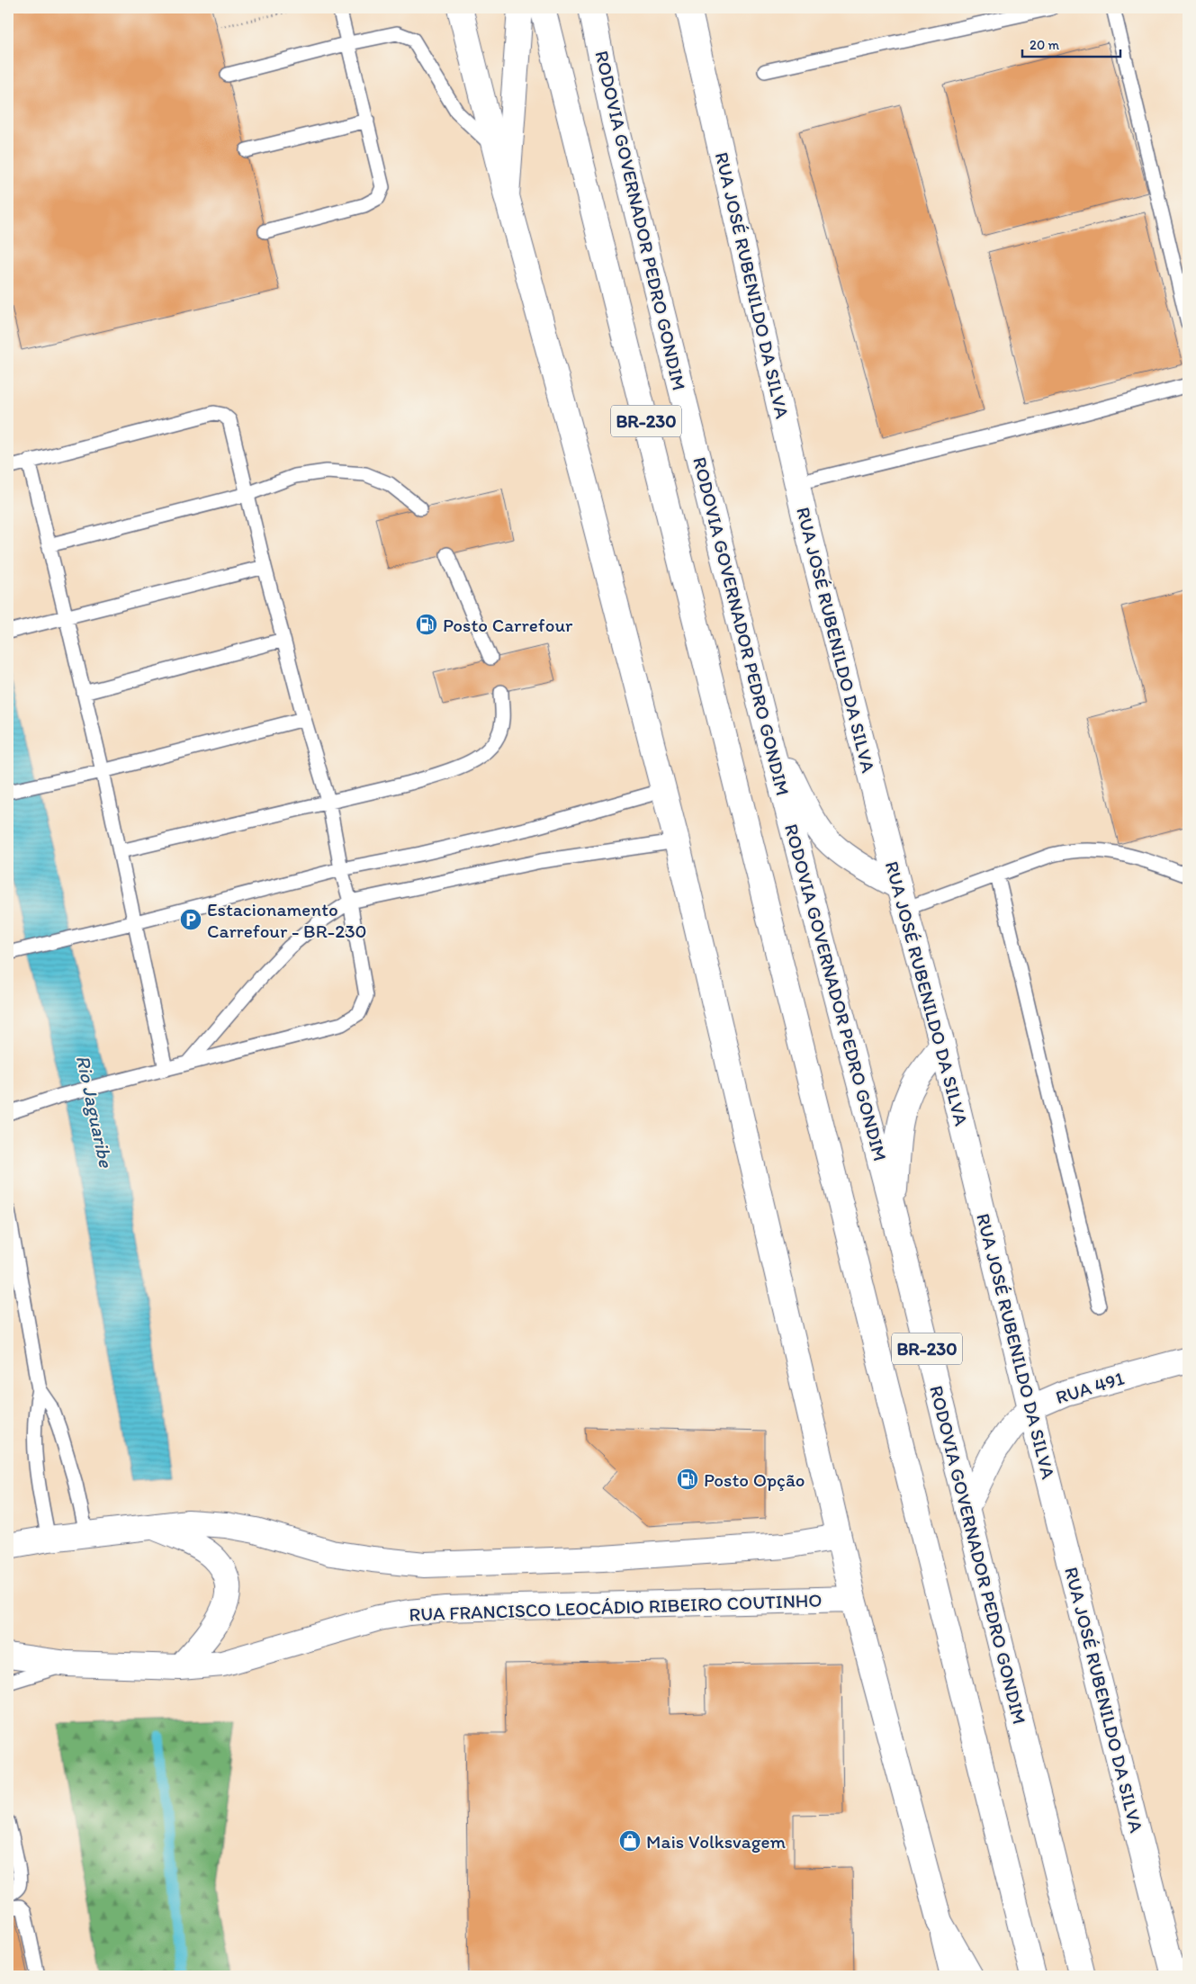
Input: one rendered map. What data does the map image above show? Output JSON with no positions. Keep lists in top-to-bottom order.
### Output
{
  "streets": {
    "main road": [
      "RODOVIA GOVERNADOR PEDRO GONDIM",
      "RUA JOSÉ RUBENILDO DA SILVA",
      "BR-230",
      "RUA 491",
      "RUA FRANCISCO LEOCÁDIO RIBEIRO COUTINHO"
    ]
  },
  "crossings": [
    ["RODOVIA GOVERNADOR PEDRO GONDIM", "RUA 491"],
    ["RUA JOSÉ RUBENILDO DA SILVA", "RUA 491"]
  ],
  "water": ["Rio Jaguaribe"],
  "places": {
    "fuel station": ["Posto Carrefour", "Posto Opção"],
    "parking": ["Estacionamento Carrefour - BR-230"],
    "shop": ["Mais Volksvagem"]
  },
  "scale_bar": "20 m"
}
